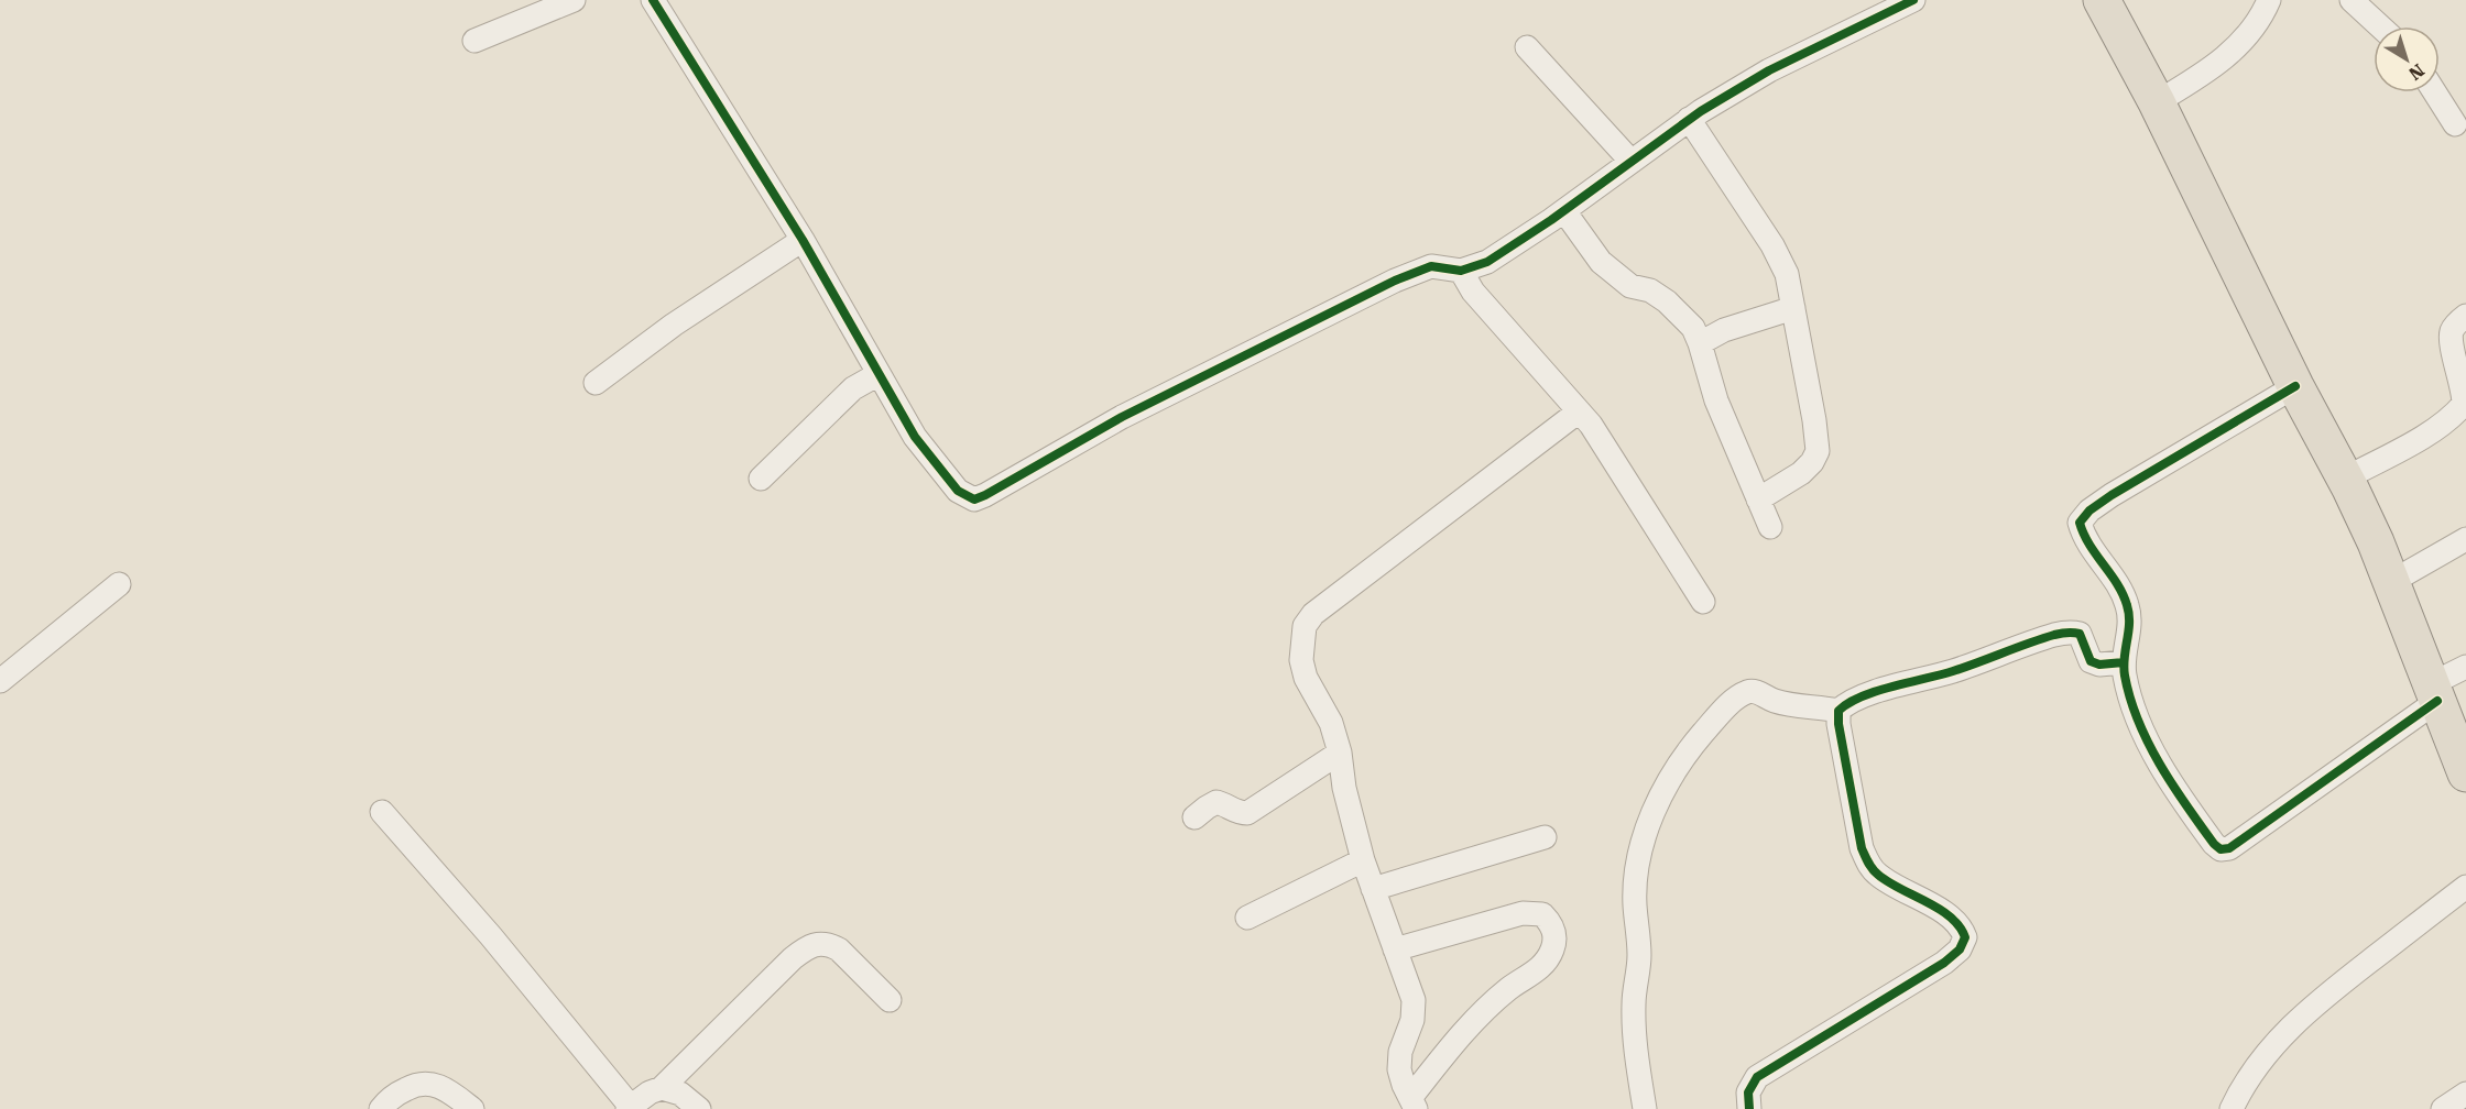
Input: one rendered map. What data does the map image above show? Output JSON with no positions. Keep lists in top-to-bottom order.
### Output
{
  "north": "bottom right"
}
